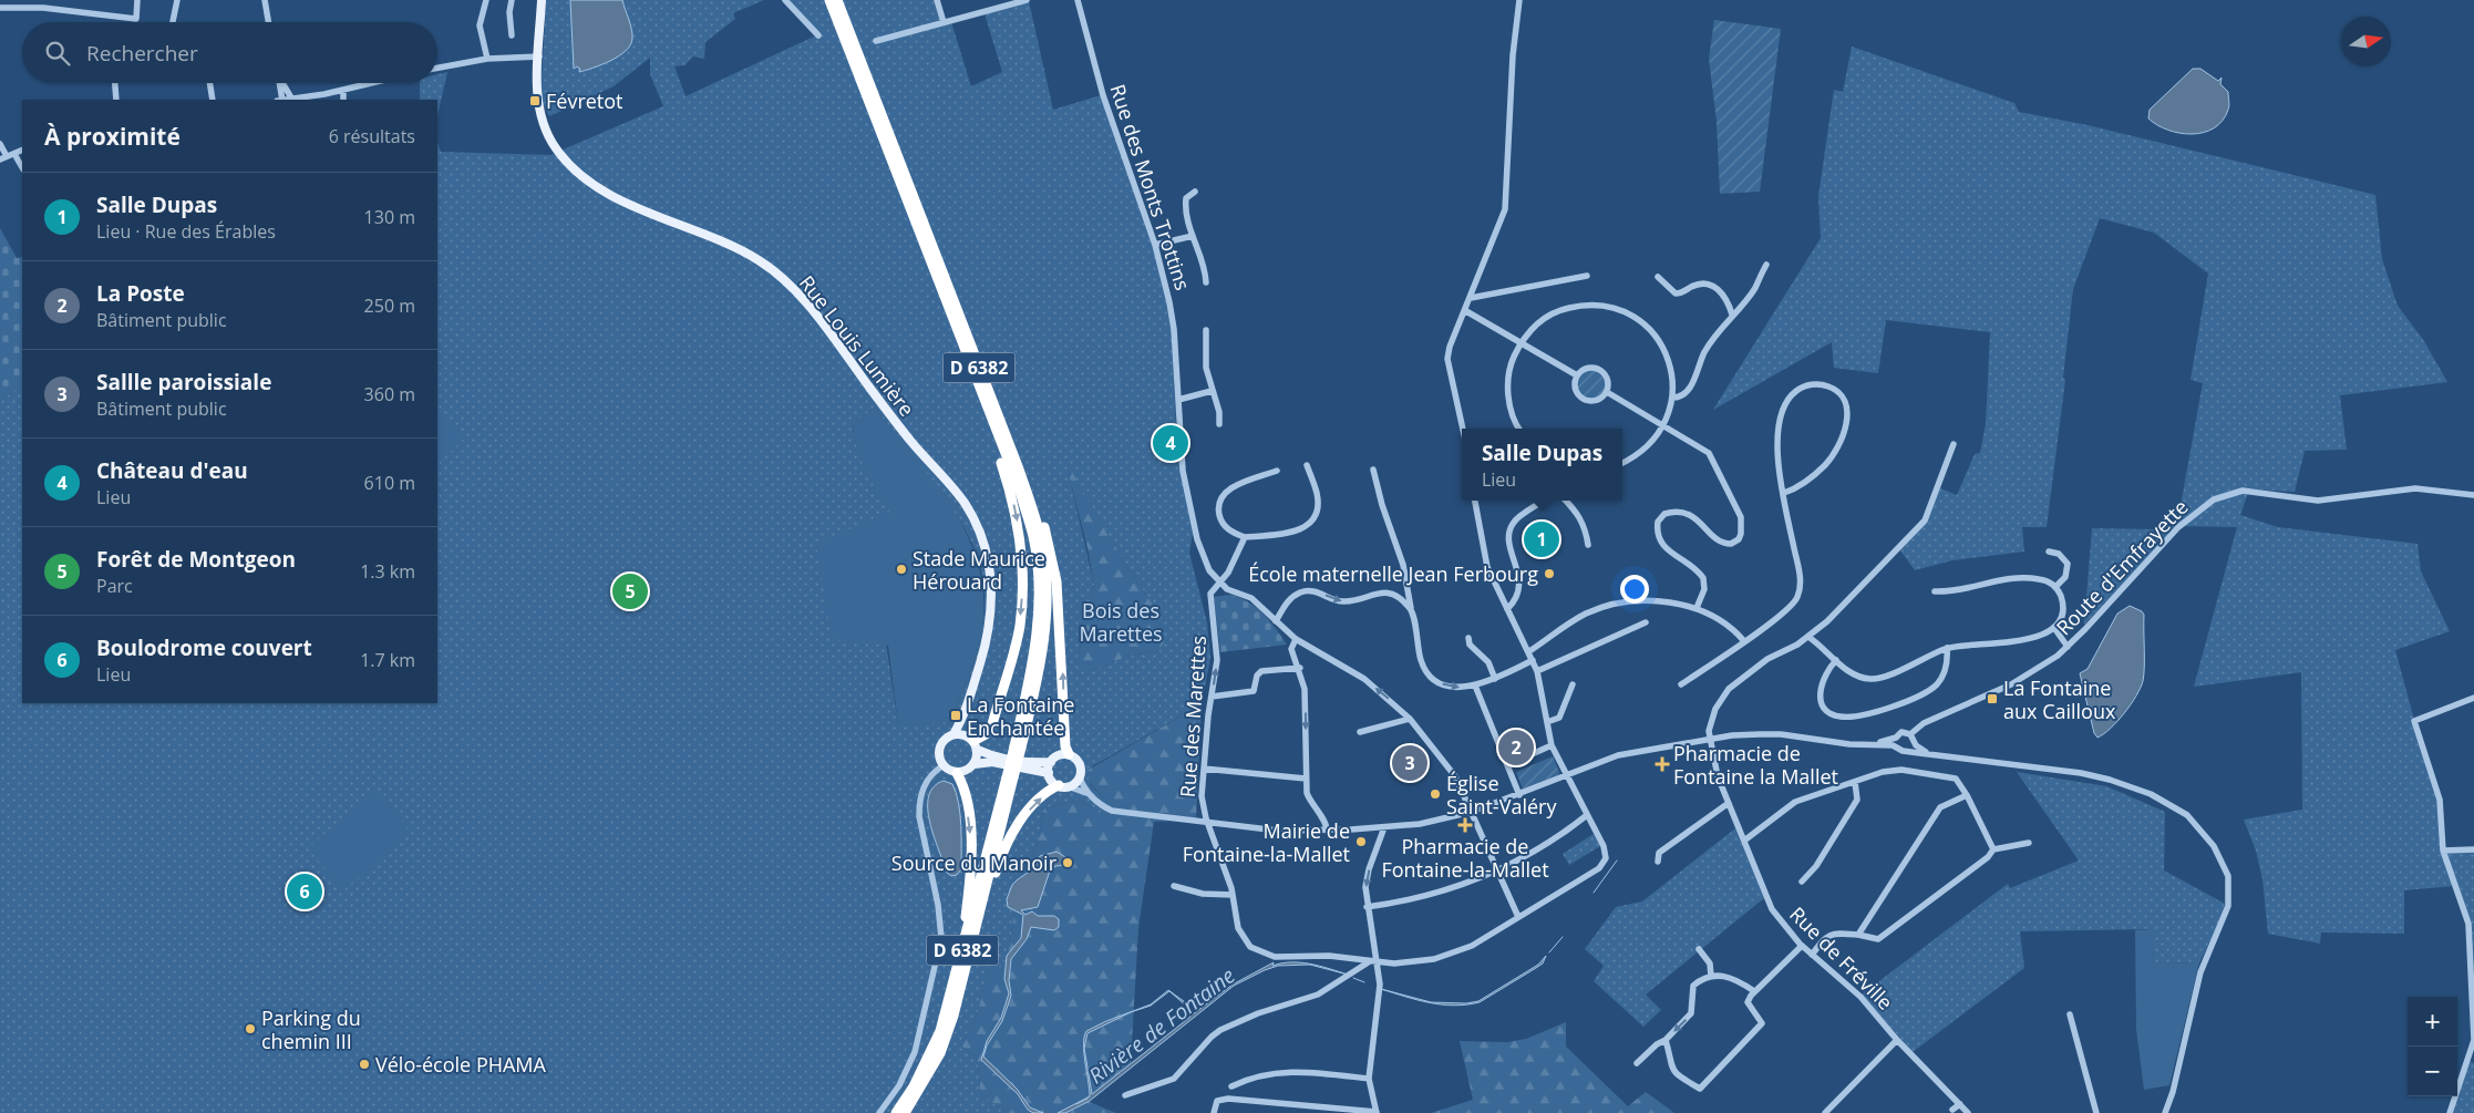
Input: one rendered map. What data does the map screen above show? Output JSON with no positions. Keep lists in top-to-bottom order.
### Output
{
  "streets": {
    "highway": ["D 6382"],
    "main road": ["Rue Louis Lumière"],
    "street": [
      "Rue des Monts Trottins",
      "Route d'Emfrayette",
      "Rue des Marettes",
      "Rue de Fréville"
    ]
  },
  "crossings": [
    ["Rue des Monts Trottins", "Rue des Marettes"]
  ],
  "water": ["Rivière de Fontaine"],
  "parks": ["Bois des Marettes"],
  "places": {
    "transit": ["Févretot", "La Fontaine aux Cailloux", "La Fontaine Enchantée"],
    "other": [
      "Stade Maurice Hérouard",
      "École maternelle Jean Ferbourg",
      "Église Saint-Valéry",
      "Mairie de Fontaine-la-Mallet",
      "Source du Manoir",
      "Parking du chemin III",
      "Vélo-école PHAMA"
    ],
    "health": ["Pharmacie de Fontaine la Mallet", "Pharmacie de Fontaine-la-Mallet"]
  },
  "north": "right",
  "page": {
    "search": "Rechercher",
    "heading": ["À proximité", "6 résultats"],
    "list": [
      {
        "mark": "1",
        "name": "Salle Dupas",
        "note": "Lieu · Rue des Érables",
        "value": "130 m"
      },
      {
        "mark": "2",
        "name": "La Poste",
        "note": "Bâtiment public",
        "value": "250 m"
      },
      {
        "mark": "3",
        "name": "Sallle paroissiale",
        "note": "Bâtiment public",
        "value": "360 m"
      },
      {
        "mark": "4",
        "name": "Château d'eau",
        "note": "Lieu",
        "value": "610 m"
      },
      {
        "mark": "5",
        "name": "Forêt de Montgeon",
        "note": "Parc",
        "value": "1.3 km"
      },
      {
        "mark": "6",
        "name": "Boulodrome couvert",
        "note": "Lieu",
        "value": "1.7 km"
      }
    ],
    "pins": [
      "4",
      "1",
      "5",
      "2",
      "3",
      "6"
    ],
    "popup": ["Salle Dupas", "Lieu"],
    "map_buttons": ["+", "−"]
  }
}
